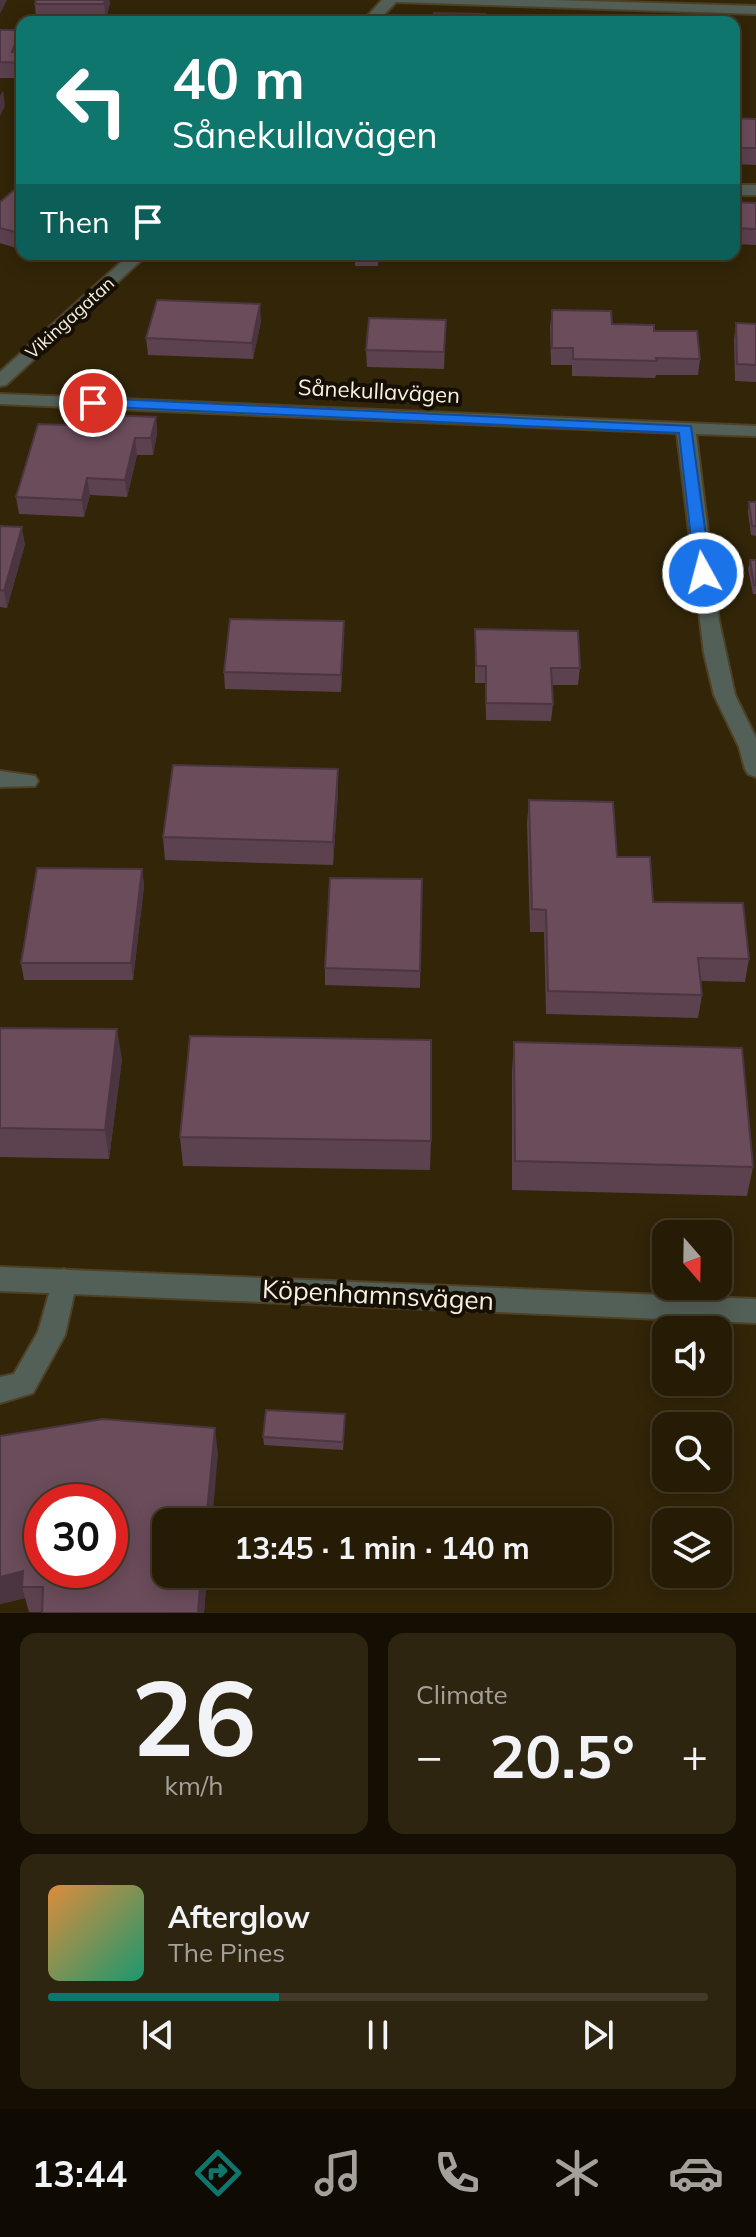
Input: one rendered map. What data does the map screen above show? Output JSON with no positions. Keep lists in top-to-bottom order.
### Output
{
  "streets": {
    "street": ["Vikingagatan", "Sånekullavägen", "Köpenhamnsvägen"]
  },
  "north": "bottom",
  "page": {
    "turn": ["40 m", "Sånekullavägen"],
    "then": "Then",
    "limit": "30",
    "trip": "13:45 · 1 min · 140 m",
    "tile": [
      ["26", "km/h"],
      "Climate"
    ],
    "heat": ["−", "20.5°", "+"],
    "song": ["Afterglow", "The Pines"],
    "tabs": "13:44"
  }
}
